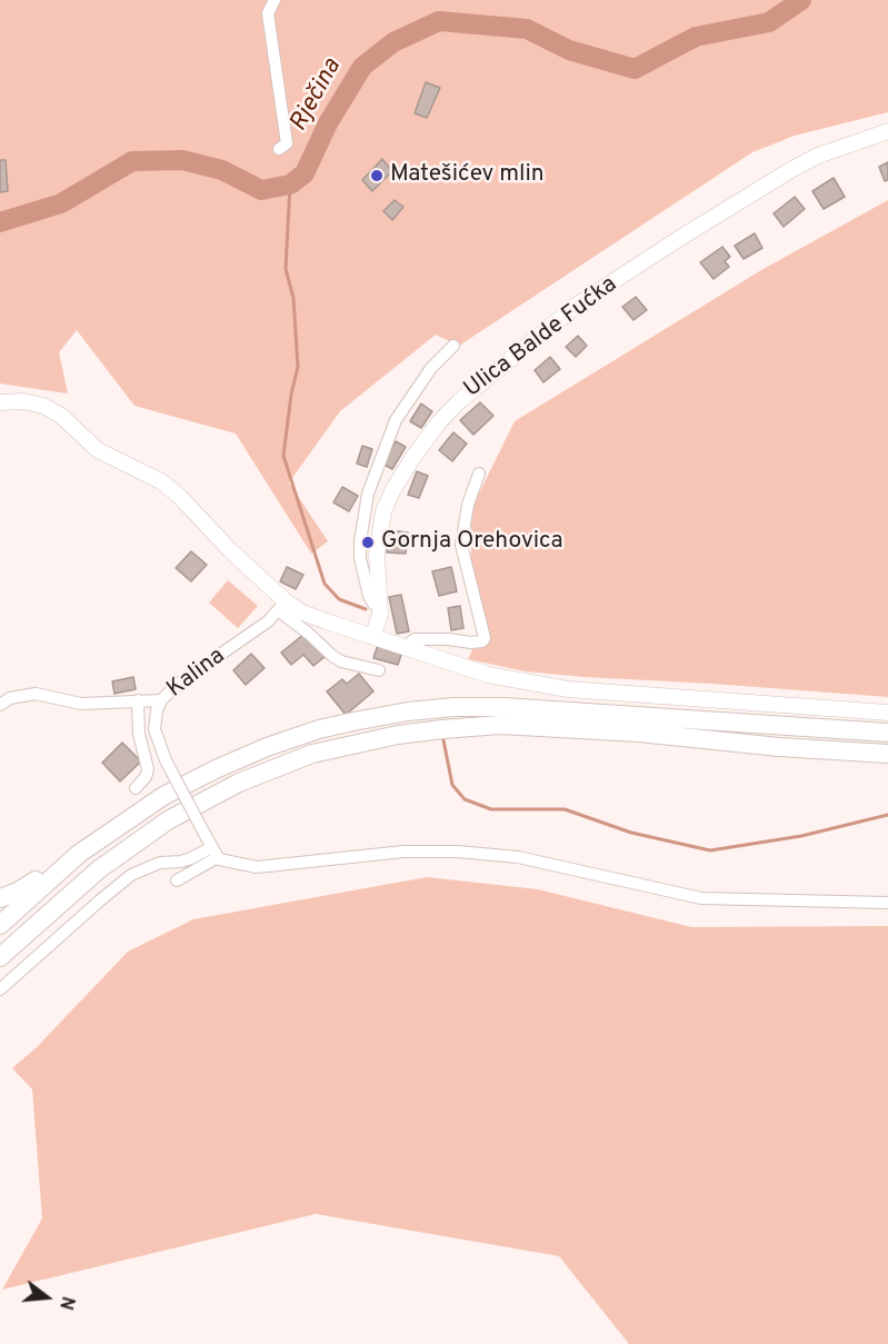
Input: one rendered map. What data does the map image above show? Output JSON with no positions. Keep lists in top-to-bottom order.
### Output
{
  "streets": {
    "main road": ["Ulica Balde Fućka"],
    "street": ["Kalina"]
  },
  "water": ["Rječina"],
  "places": ["Matešićev mlin", "Gornja Orehovica"],
  "north": "right"
}
